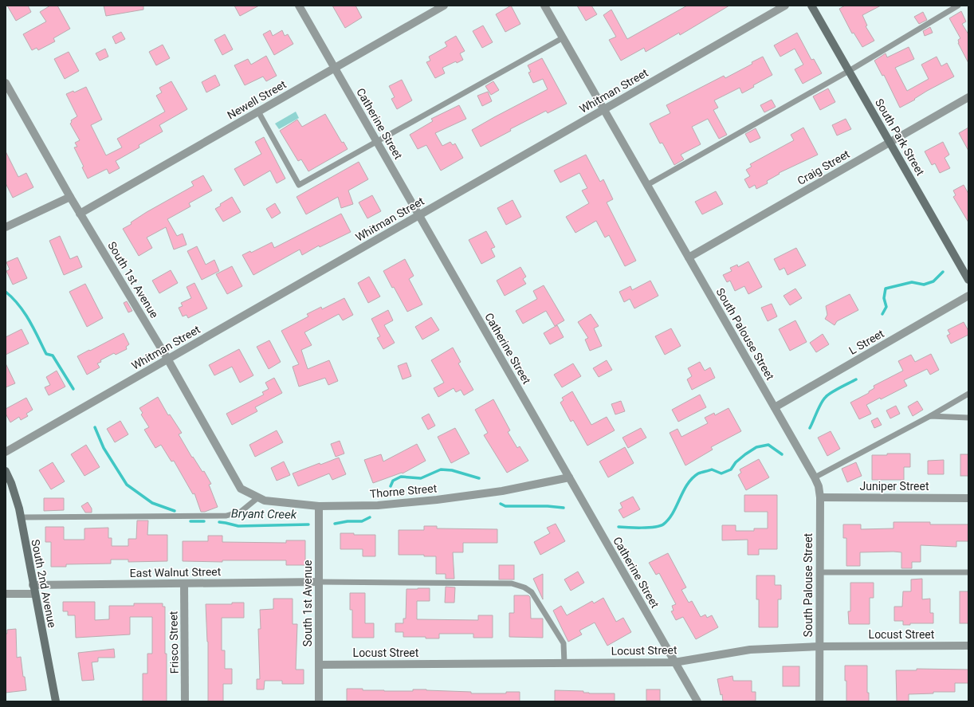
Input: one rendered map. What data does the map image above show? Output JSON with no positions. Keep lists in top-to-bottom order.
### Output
{
  "streets": {
    "main road": ["South Park Street", "South 2nd Avenue"],
    "street": [
      "Whitman Street",
      "Newell Street",
      "Catherine Street",
      "Craig Street",
      "South 1st Avenue",
      "South Palouse Street",
      "L Street",
      "Juniper Street",
      "Thorne Street",
      "East Walnut Street",
      "Locust Street",
      "Frisco Street"
    ]
  },
  "crossings": [
    ["Whitman Street", "Catherine Street"],
    ["Whitman Street", "South 1st Avenue"],
    ["Whitman Street", "South Palouse Street"],
    ["Newell Street", "Catherine Street"],
    ["Newell Street", "South 1st Avenue"],
    ["Catherine Street", "Thorne Street"],
    ["Catherine Street", "Locust Street"],
    ["South Park Street", "Craig Street"],
    ["Craig Street", "South Palouse Street"],
    ["South 1st Avenue", "Thorne Street"],
    ["South 1st Avenue", "East Walnut Street"],
    ["South 1st Avenue", "Locust Street"],
    ["South Palouse Street", "L Street"],
    ["South Palouse Street", "Juniper Street"],
    ["South Palouse Street", "Locust Street"],
    ["East Walnut Street", "South 2nd Avenue"],
    ["East Walnut Street", "Frisco Street"]
  ],
  "water": ["Bryant Creek"]
}
